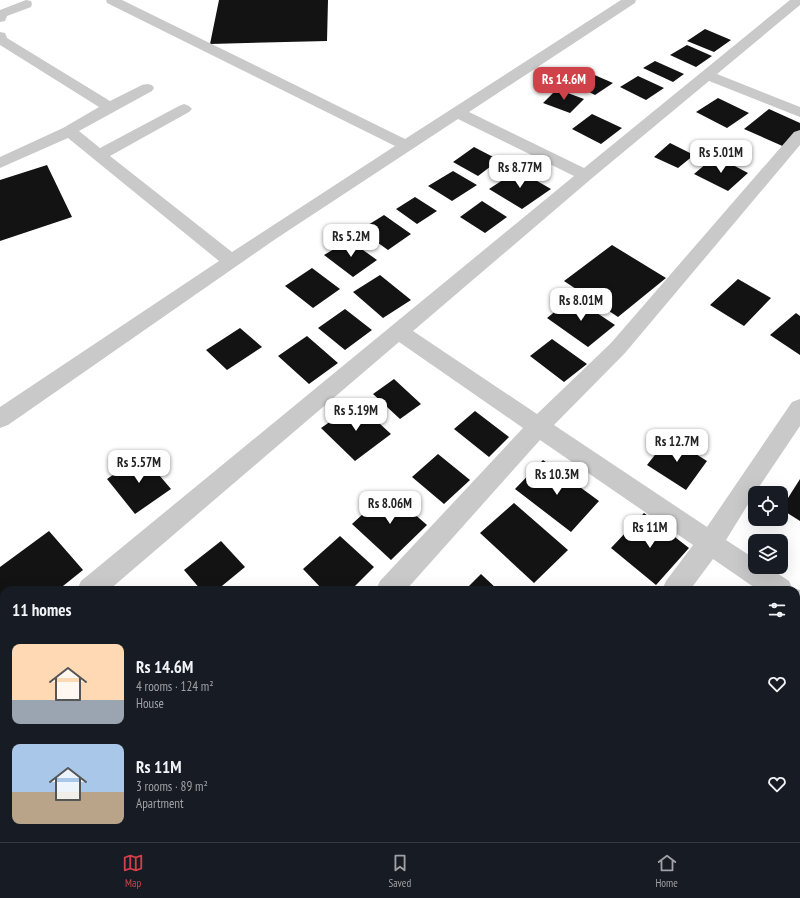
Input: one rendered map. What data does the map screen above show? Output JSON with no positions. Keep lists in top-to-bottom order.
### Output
{
  "page": {
    "price": [
      "Rs 14.6M",
      "Rs 5.01M",
      "Rs 8.77M",
      "Rs 5.2M",
      "Rs 8.01M",
      "Rs 5.19M",
      "Rs 12.7M",
      "Rs 5.57M",
      "Rs 10.3M",
      "Rs 8.06M",
      "Rs 11M"
    ],
    "heading": "11 homes",
    "list": [
      {
        "name": "Rs 14.6M",
        "note": "4 rooms · 124 m² · House"
      },
      {
        "name": "Rs 11M",
        "note": "3 rooms · 89 m² · Apartment"
      }
    ],
    "tabs": ["Map", "Saved", "Home"]
  }
}
